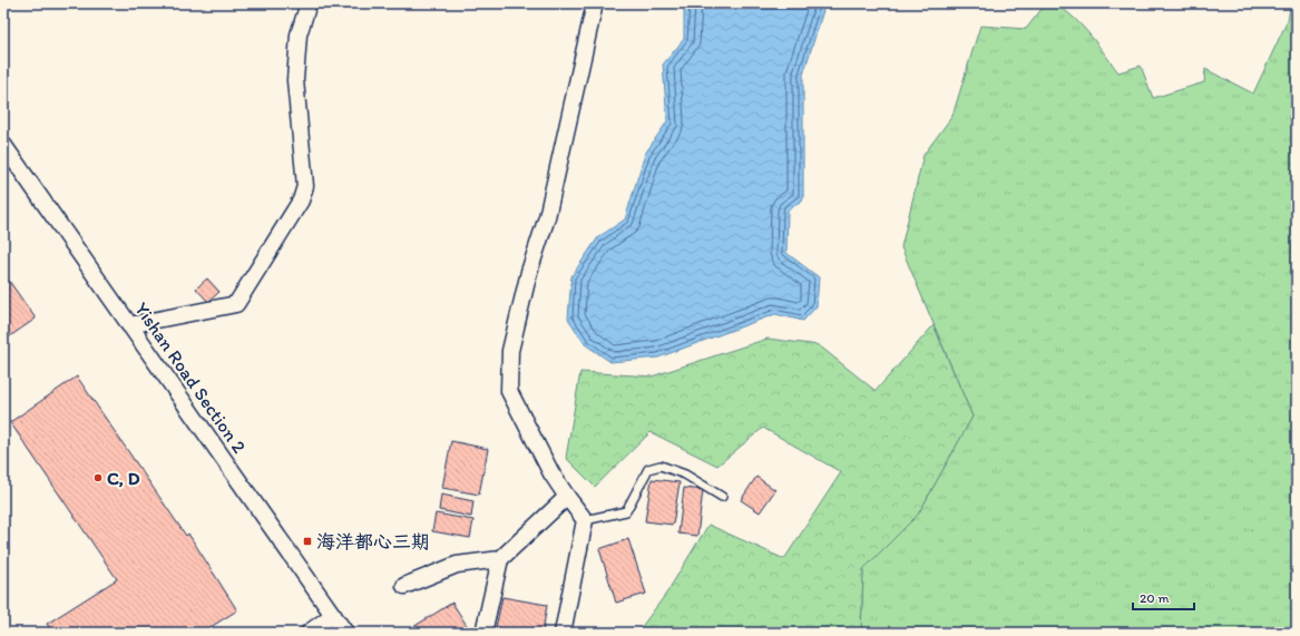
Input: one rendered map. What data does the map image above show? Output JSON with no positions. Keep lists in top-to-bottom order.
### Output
{
  "streets": {
    "street": ["Yishan Road Section 2"]
  },
  "places": {
    "other": ["C, D"],
    "transit": ["海洋都心三期"]
  },
  "scale_bar": "20 m"
}
